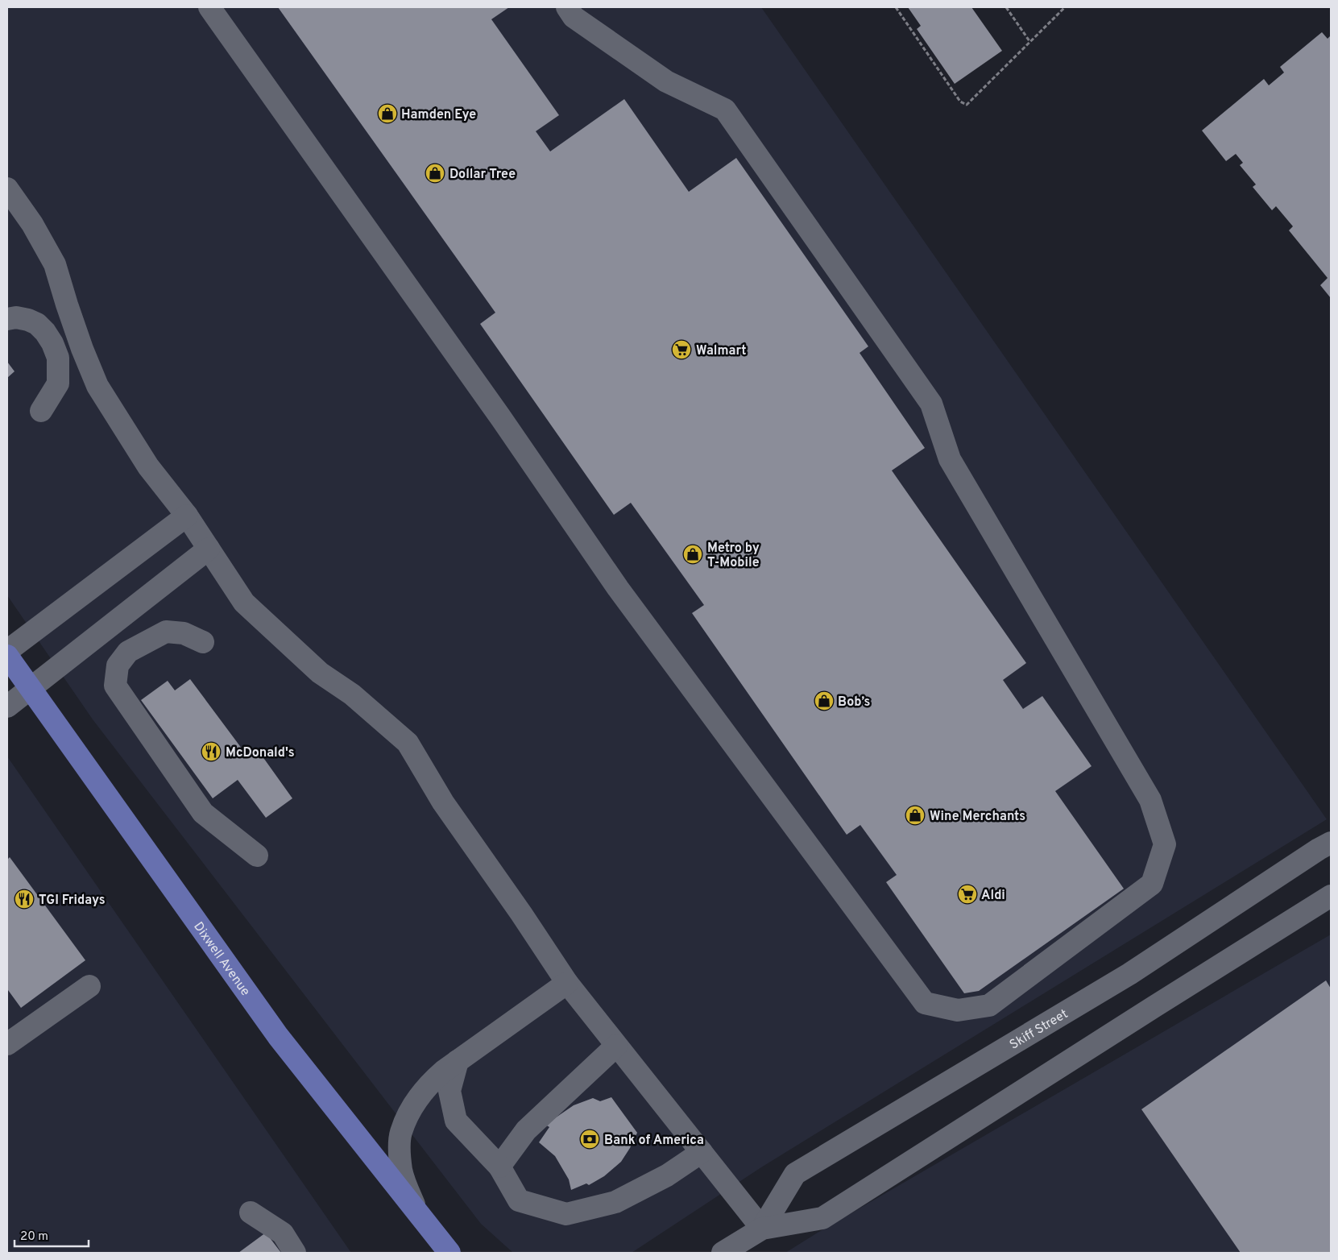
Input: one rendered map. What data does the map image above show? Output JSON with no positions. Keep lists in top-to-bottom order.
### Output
{
  "streets": {
    "main road": ["Dixwell Avenue"],
    "street": ["Skiff Street"]
  },
  "places": {
    "shop": [
      "Hamden Eye",
      "Dollar Tree",
      "Metro by T-Mobile",
      "Bob’s",
      "Wine Merchants"
    ],
    "supermarket": ["Walmart", "Aldi"],
    "restaurant": ["McDonald's", "TGI Fridays"],
    "bank": ["Bank of America"]
  },
  "scale_bar": "20 m"
}
